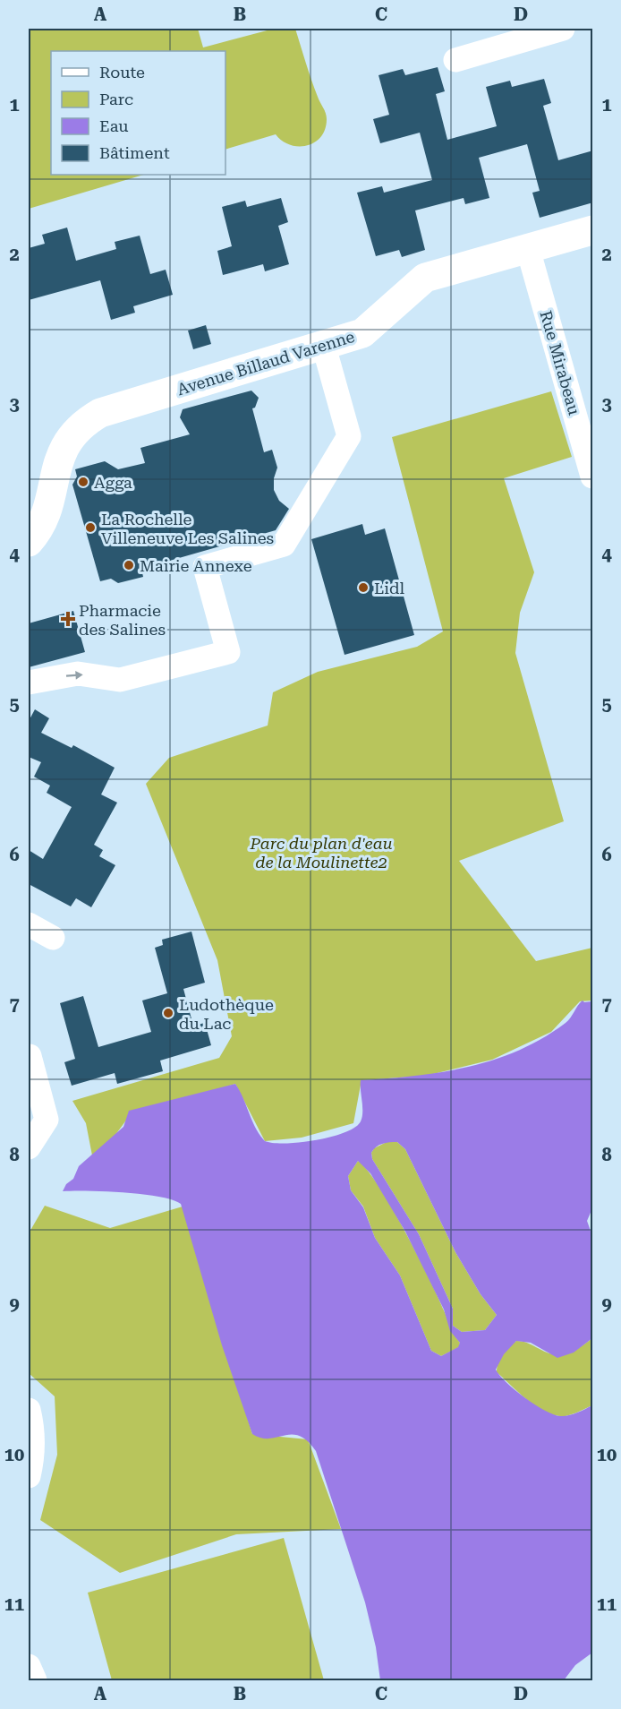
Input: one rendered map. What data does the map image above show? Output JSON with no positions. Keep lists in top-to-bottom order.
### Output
{
  "streets": {
    "street": ["Avenue Billaud Varenne", "Rue Mirabeau"]
  },
  "crossings": [
    ["Avenue Billaud Varenne", "Rue Mirabeau"]
  ],
  "parks": ["Parc du plan d'eau de la Moulinette2"],
  "places": {
    "other": [
      "Agga",
      "La Rochelle Villeneuve Les Salines",
      "Mairie Annexe",
      "Lidl",
      "Ludothèque du Lac"
    ],
    "health": ["Pharmacie des Salines"]
  },
  "legend": [
    "Route",
    "Parc",
    "Eau",
    "Bâtiment"
  ],
  "grid": {
    "columns": [
      "A",
      "B",
      "C",
      "D"
    ],
    "rows": [
      "1",
      "2",
      "3",
      "4",
      "5",
      "6",
      "7",
      "8",
      "9",
      "10",
      "11"
    ]
  }
}
